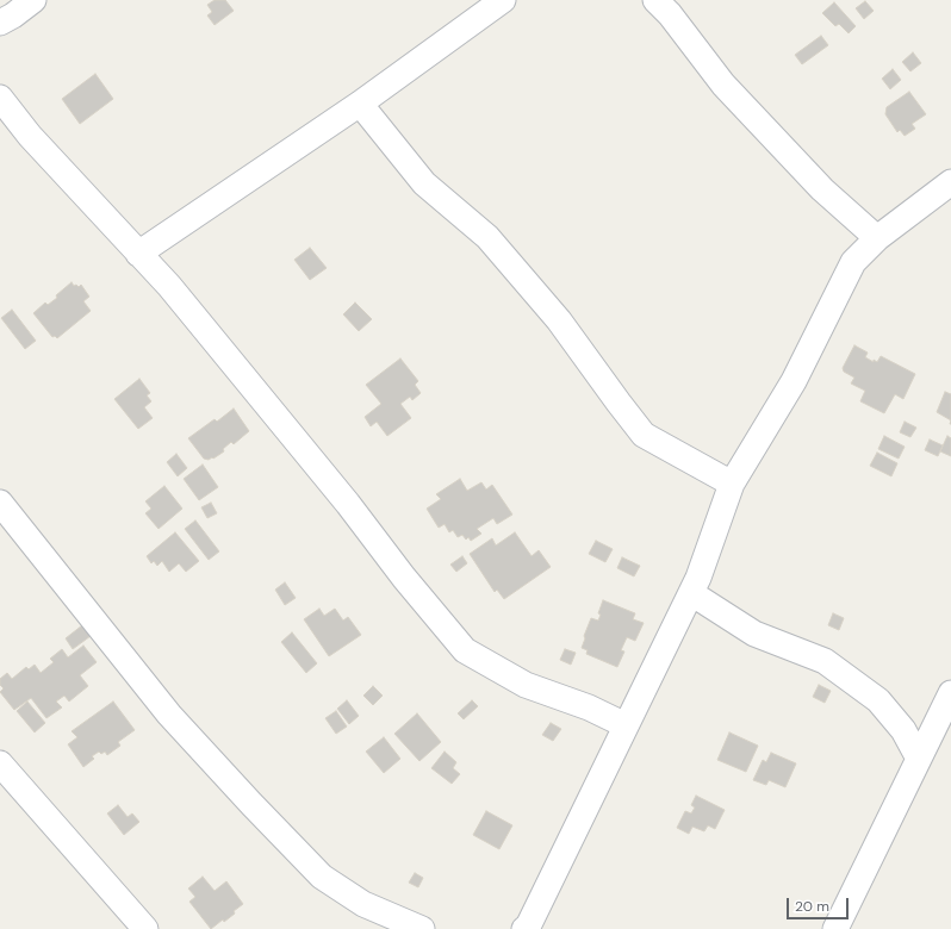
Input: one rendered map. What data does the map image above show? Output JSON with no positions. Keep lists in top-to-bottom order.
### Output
{
  "scale_bar": "20 m"
}
